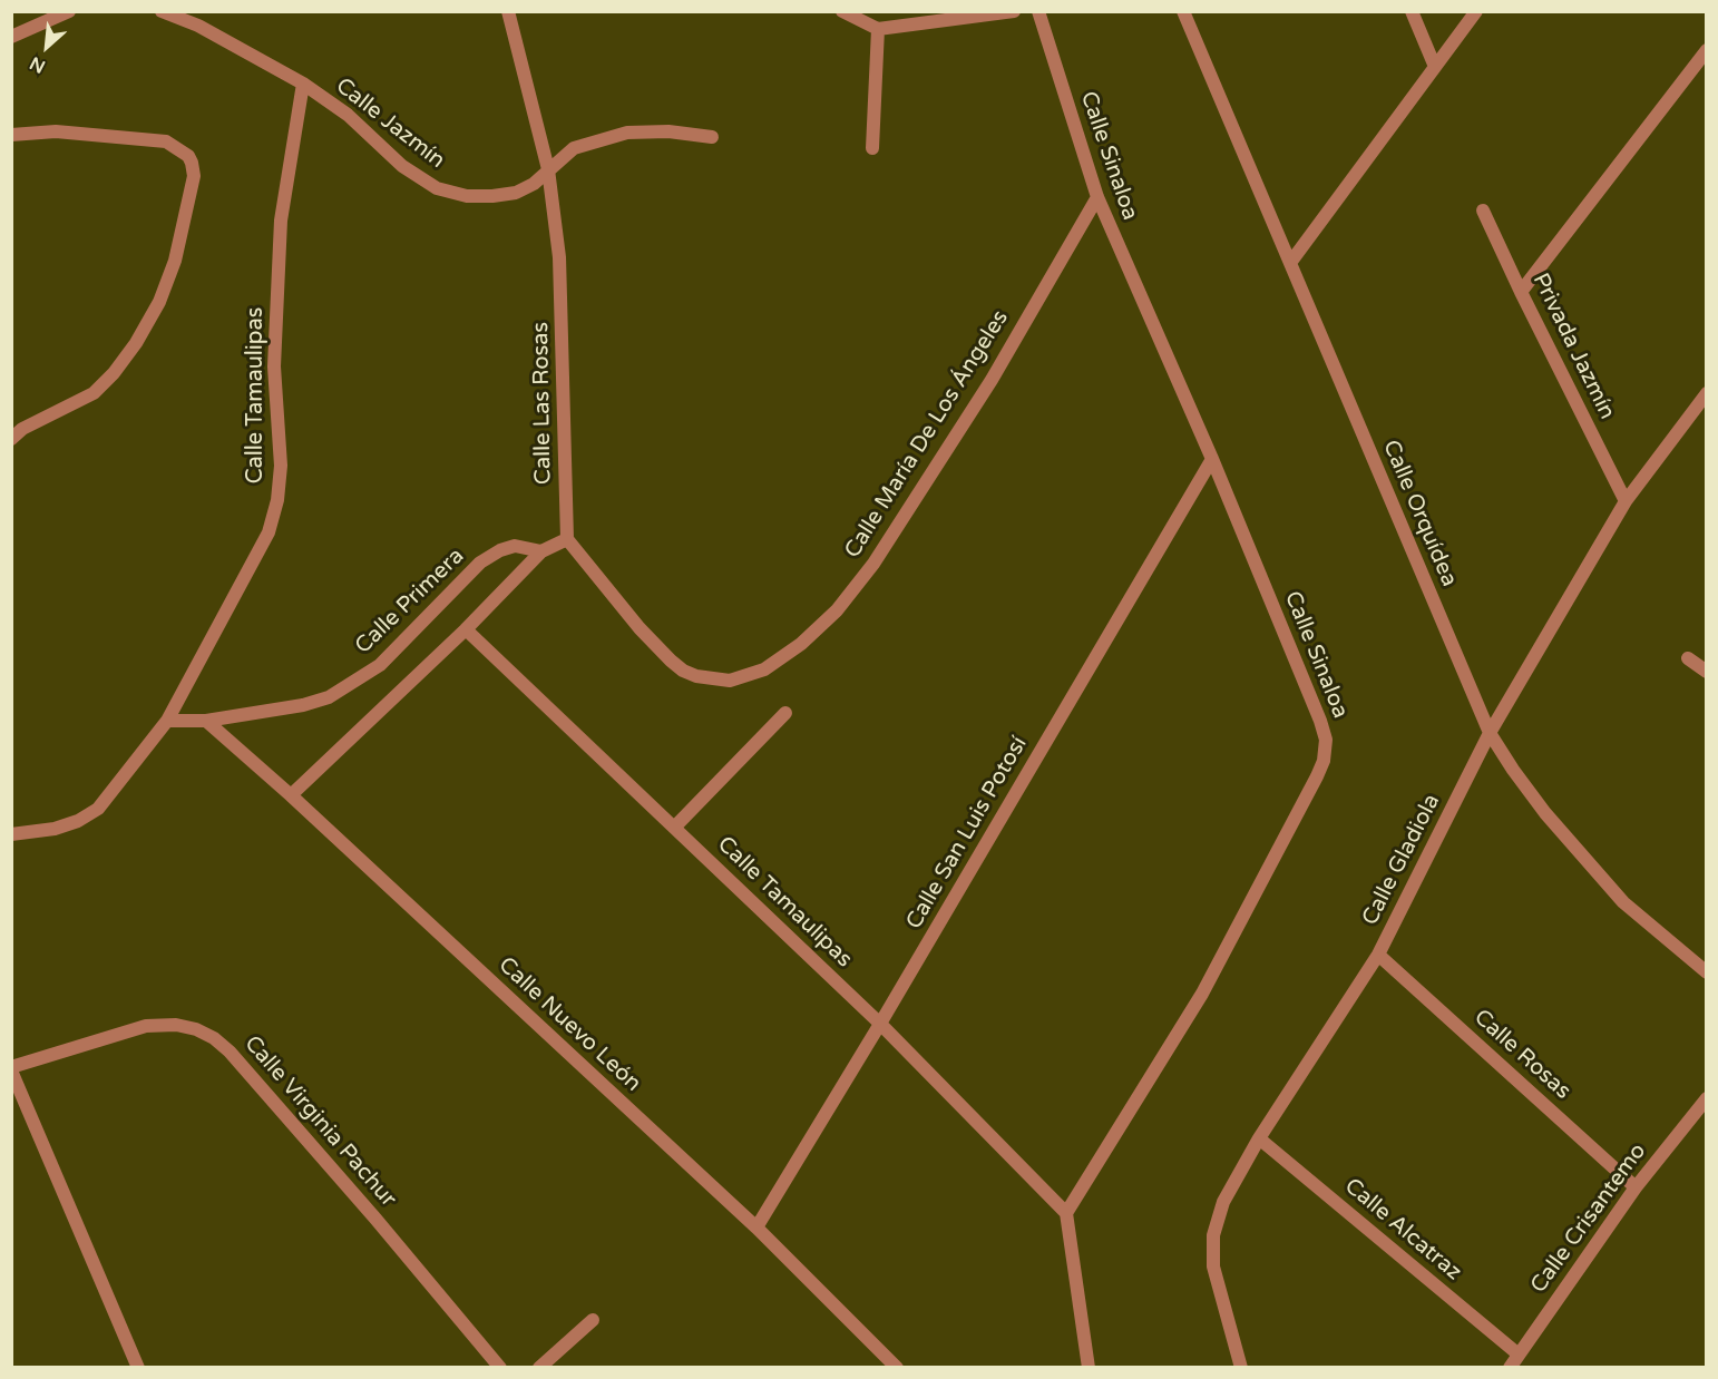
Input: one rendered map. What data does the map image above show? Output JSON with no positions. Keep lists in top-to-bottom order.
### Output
{
  "streets": {
    "street": [
      "Calle Jazmín",
      "Calle Sinaloa",
      "Privada Jazmín",
      "Calle Tamaulipas",
      "Calle Las Rosas",
      "Calle María De Los Ángeles",
      "Calle Orquídea",
      "Calle Primera",
      "Calle San Luis Potosí",
      "Calle Gladiola",
      "Calle Nuevo León",
      "Calle Rosas",
      "Calle Virginia Pachur",
      "Calle Crisantemo",
      "Calle Alcatraz"
    ]
  },
  "crossings": [
    ["Calle Jazmín", "Calle Tamaulipas"],
    ["Calle Jazmín", "Calle Las Rosas"],
    ["Calle Sinaloa", "Calle Tamaulipas"],
    ["Calle Sinaloa", "Calle María De Los Ángeles"],
    ["Calle Sinaloa", "Calle San Luis Potosí"],
    ["Privada Jazmín", "Calle Gladiola"],
    ["Calle Tamaulipas", "Calle Primera"],
    ["Calle Tamaulipas", "Calle San Luis Potosí"],
    ["Calle Las Rosas", "Calle María De Los Ángeles"],
    ["Calle Orquídea", "Calle Gladiola"],
    ["Calle Primera", "Calle Nuevo León"],
    ["Calle San Luis Potosí", "Calle Nuevo León"],
    ["Calle Gladiola", "Calle Rosas"],
    ["Calle Gladiola", "Calle Alcatraz"],
    ["Calle Rosas", "Calle Crisantemo"],
    ["Calle Crisantemo", "Calle Alcatraz"]
  ],
  "north": "bottom left"
}
